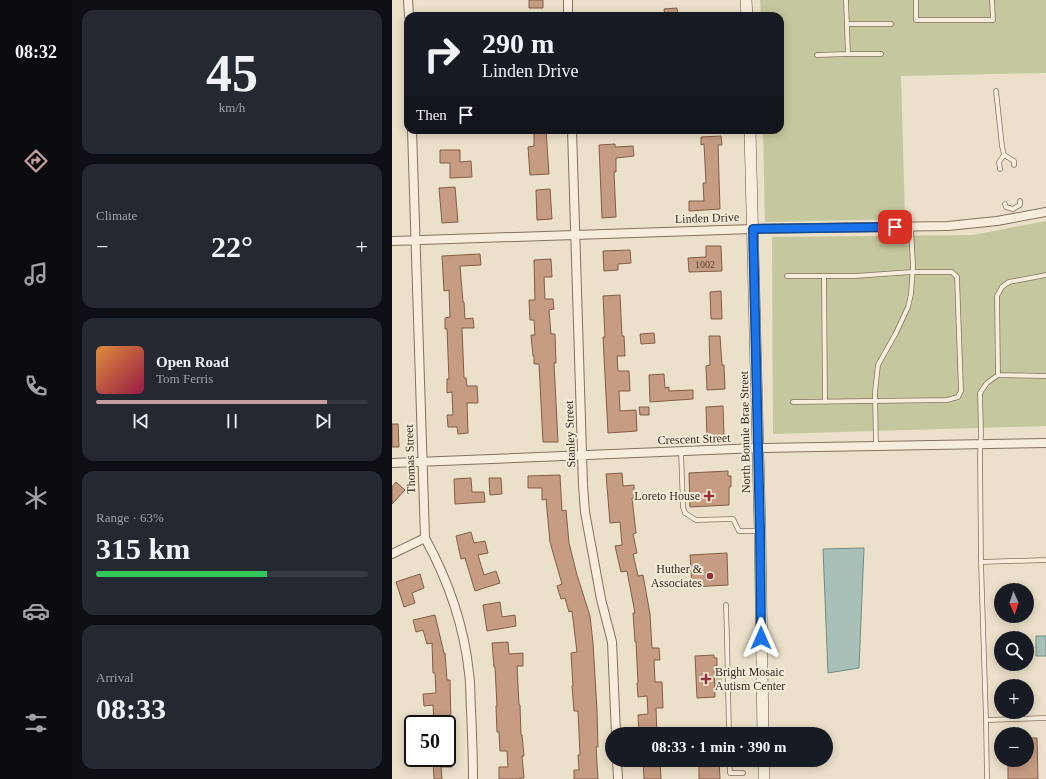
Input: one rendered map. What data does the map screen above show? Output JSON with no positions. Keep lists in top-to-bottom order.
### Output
{
  "streets": {
    "main road": ["North Bonnie Brae Street"],
    "street": [
      "Linden Drive",
      "Stanley Street",
      "Crescent Street",
      "Thomas Street"
    ]
  },
  "crossings": [
    ["Linden Drive", "North Bonnie Brae Street"],
    ["Linden Drive", "Stanley Street"],
    ["Linden Drive", "Thomas Street"],
    ["North Bonnie Brae Street", "Crescent Street"],
    ["Stanley Street", "Crescent Street"],
    ["Crescent Street", "Thomas Street"]
  ],
  "places": {
    "health": ["Loreto House", "Bright Mosaic Autism Center"],
    "other": ["Huther & Associates"]
  },
  "house_numbers": ["1002"],
  "north": "bottom",
  "page": {
    "tabs": "08:32",
    "tile": [
      ["45", "km/h"],
      "Climate",
      ["Range · 63%", "315 km"],
      ["Arrival", "08:33"]
    ],
    "turn": ["290 m", "Linden Drive"],
    "then": "Then",
    "heat": ["−", "22°", "+"],
    "song": ["Open Road", "Tom Ferris"],
    "map_buttons": ["+", "−"],
    "limit": "50",
    "trip": "08:33 · 1 min · 390 m"
  }
}
